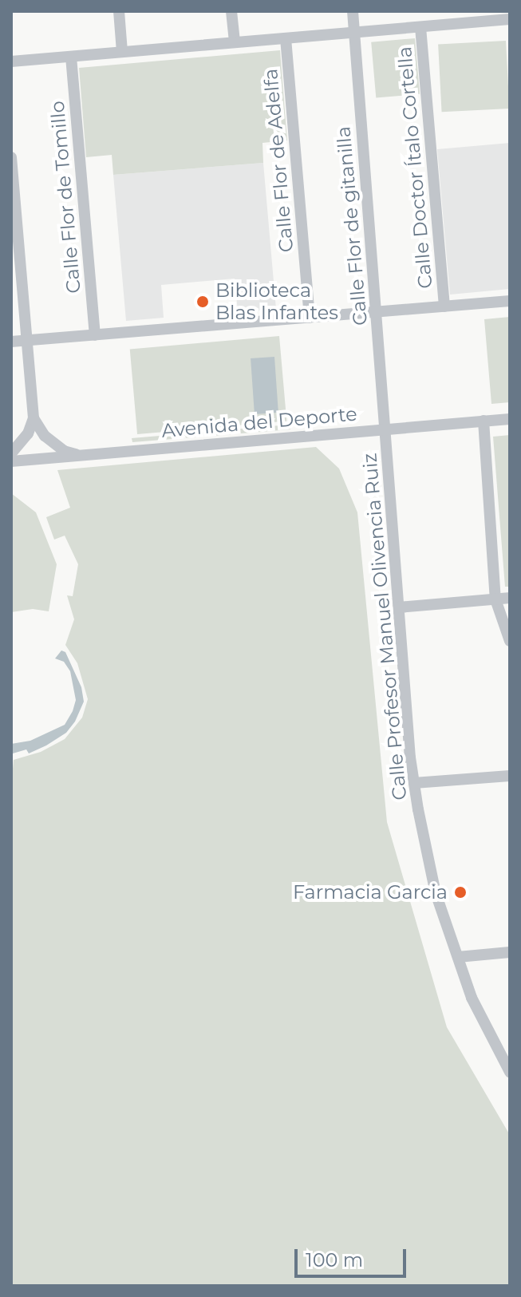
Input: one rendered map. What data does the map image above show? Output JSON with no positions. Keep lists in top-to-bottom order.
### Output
{
  "streets": {
    "street": [
      "Calle Flor de Adelfa",
      "Calle Doctor Ítalo Cortella",
      "Calle Flor de Tomillo",
      "Calle Flor de gitanilla",
      "Avenida del Deporte",
      "Calle Profesor Manuel Olivencia Ruiz"
    ]
  },
  "crossings": [
    ["Calle Flor de gitanilla", "Avenida del Deporte"],
    ["Calle Flor de gitanilla", "Calle Profesor Manuel Olivencia Ruiz"],
    ["Avenida del Deporte", "Calle Profesor Manuel Olivencia Ruiz"]
  ],
  "places": ["Biblioteca Blas Infantes", "Farmacia Garcia"],
  "scale_bar": "100 m"
}
